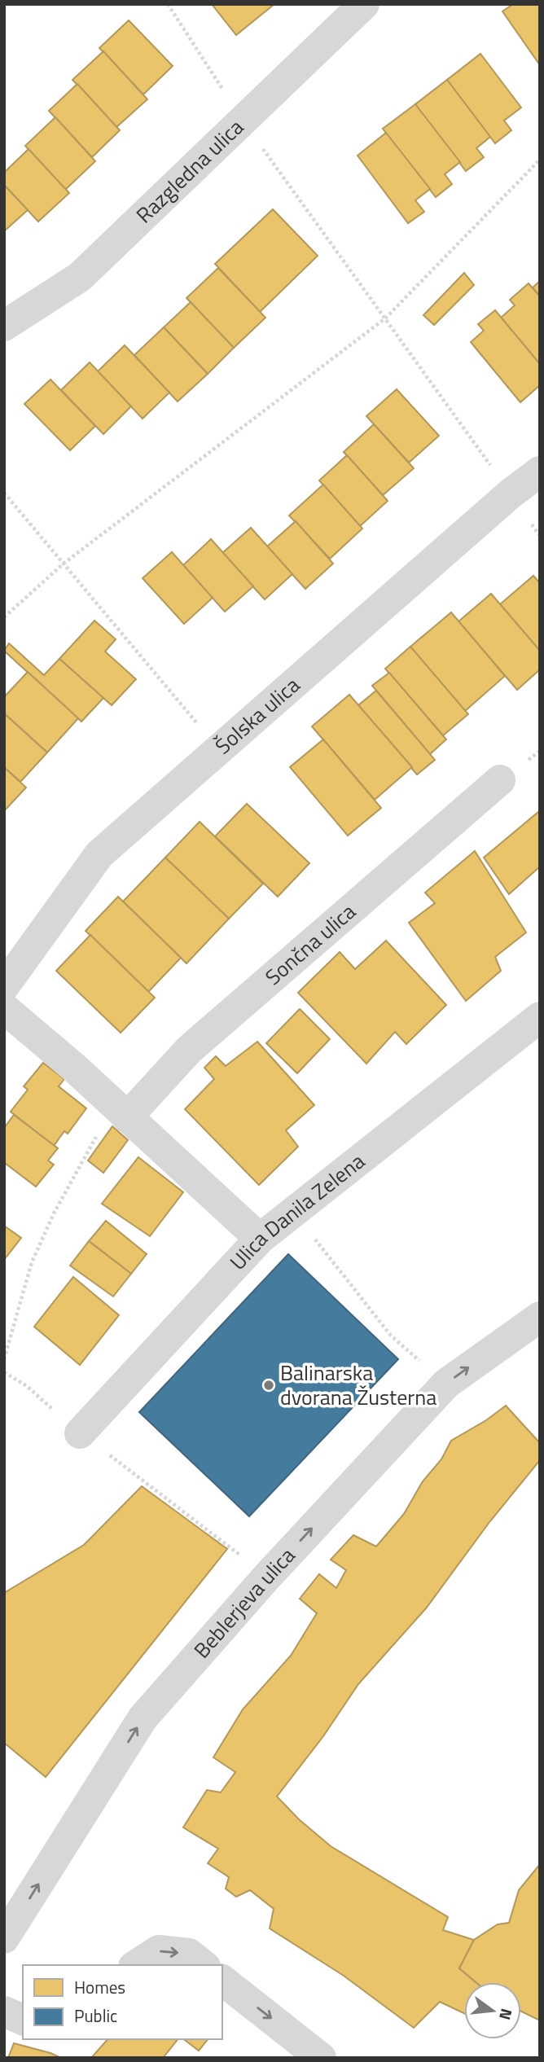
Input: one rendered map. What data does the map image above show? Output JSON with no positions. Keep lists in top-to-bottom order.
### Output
{
  "streets": {
    "street": [
      "Razgledna ulica",
      "Šolska ulica",
      "Sončna ulica",
      "Ulica Danila Zelena",
      "Beblerjeva ulica"
    ]
  },
  "one_way": ["Beblerjeva ulica"],
  "places": ["Balinarska dvorana Žusterna"],
  "legend": ["Homes", "Public"],
  "north": "right"
}
